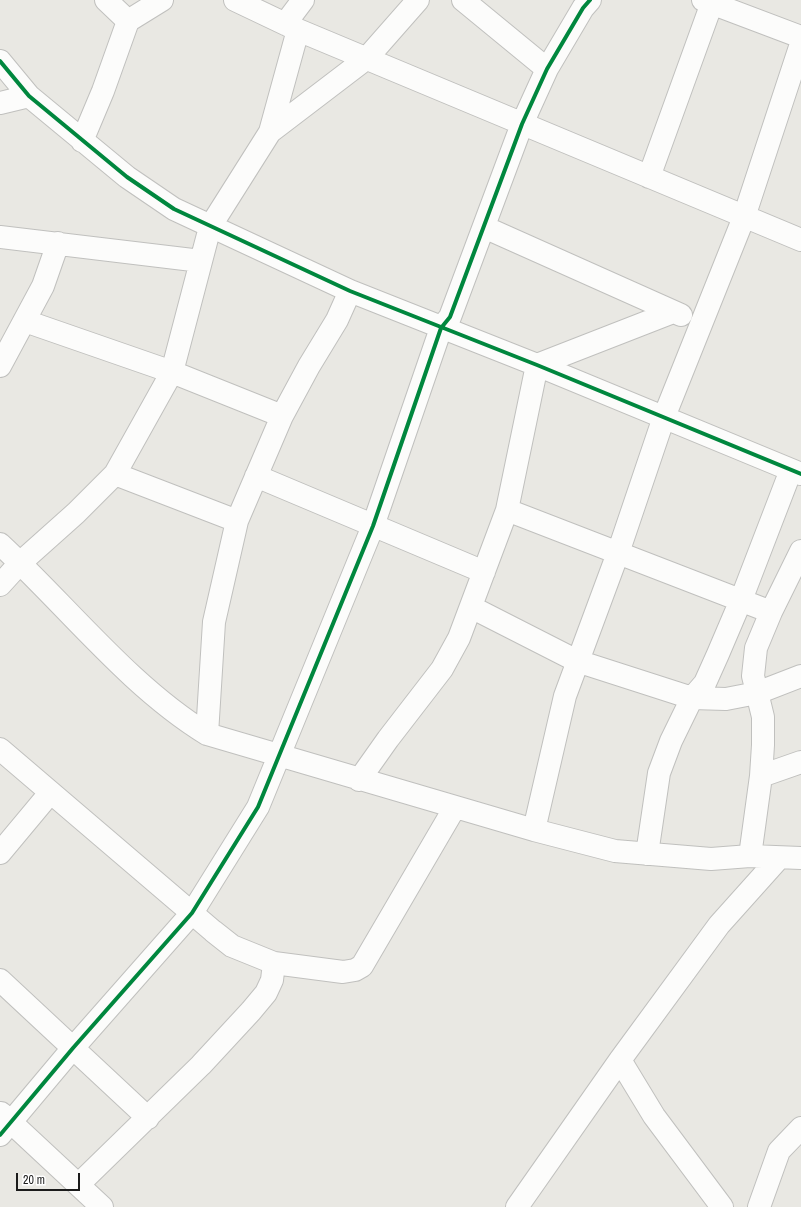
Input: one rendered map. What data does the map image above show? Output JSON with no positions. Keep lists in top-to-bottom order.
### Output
{
  "scale_bar": "20 m"
}
